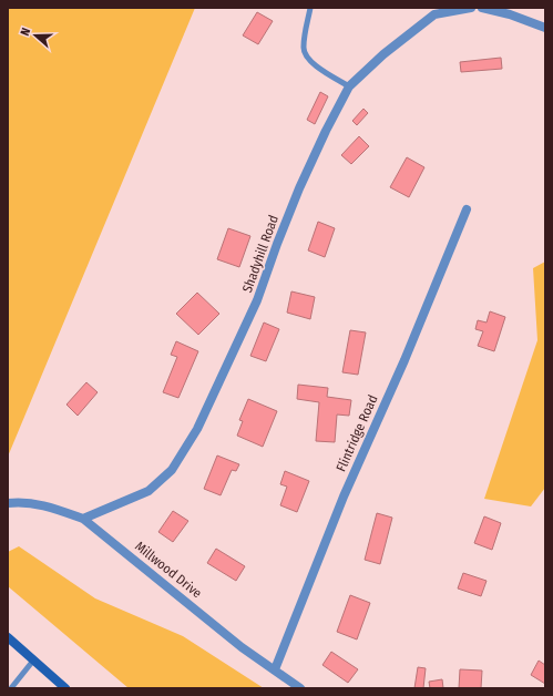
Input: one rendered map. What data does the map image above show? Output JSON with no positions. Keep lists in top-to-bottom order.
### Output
{
  "streets": {
    "street": ["Shadyhill Road", "Flintridge Road", "Millwood Drive"]
  },
  "crossings": [
    ["Shadyhill Road", "Millwood Drive"],
    ["Flintridge Road", "Millwood Drive"]
  ],
  "north": "left"
}
